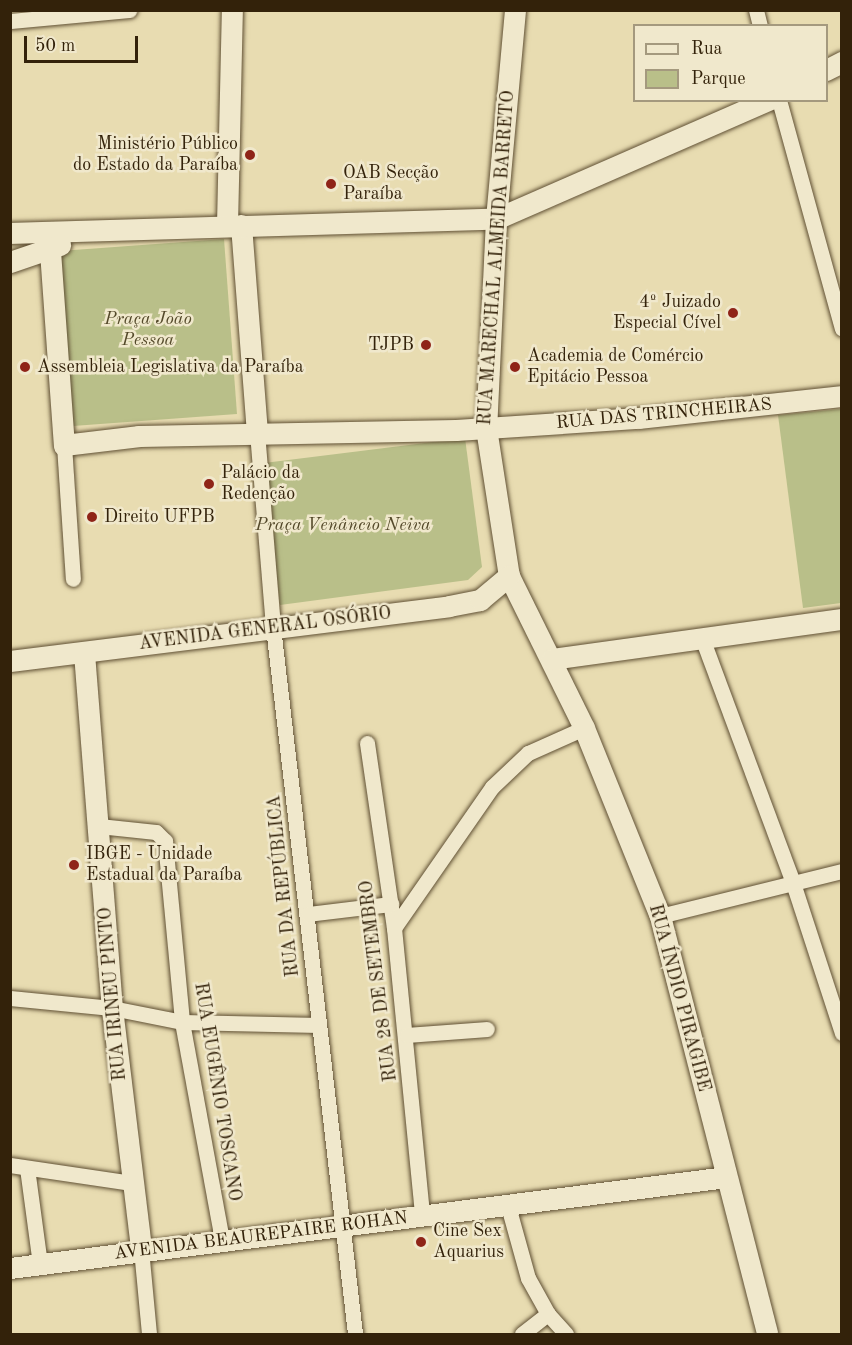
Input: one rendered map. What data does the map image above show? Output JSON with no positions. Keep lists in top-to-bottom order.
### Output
{
  "streets": {
    "main road": [
      "RUA MARECHAL ALMEIDA BARRETO",
      "RUA DAS TRINCHEIRAS",
      "AVENIDA GENERAL OSÓRIO",
      "RUA IRINEU PINTO",
      "RUA ÍNDIO PIRAGIBE",
      "AVENIDA BEAUREPAIRE ROHAN"
    ],
    "street": ["RUA DA REPÚBLICA", "RUA 28 DE SETEMBRO", "RUA EUGÊNIO TOSCANO"]
  },
  "crossings": [
    ["RUA MARECHAL ALMEIDA BARRETO", "RUA DAS TRINCHEIRAS"],
    ["RUA MARECHAL ALMEIDA BARRETO", "AVENIDA GENERAL OSÓRIO"],
    ["RUA MARECHAL ALMEIDA BARRETO", "RUA ÍNDIO PIRAGIBE"],
    ["AVENIDA GENERAL OSÓRIO", "RUA DA REPÚBLICA"],
    ["AVENIDA GENERAL OSÓRIO", "RUA IRINEU PINTO"],
    ["AVENIDA GENERAL OSÓRIO", "RUA ÍNDIO PIRAGIBE"],
    ["RUA DA REPÚBLICA", "AVENIDA BEAUREPAIRE ROHAN"],
    ["RUA 28 DE SETEMBRO", "AVENIDA BEAUREPAIRE ROHAN"],
    ["RUA IRINEU PINTO", "RUA EUGÊNIO TOSCANO"],
    ["RUA IRINEU PINTO", "AVENIDA BEAUREPAIRE ROHAN"],
    ["RUA ÍNDIO PIRAGIBE", "AVENIDA BEAUREPAIRE ROHAN"],
    ["RUA EUGÊNIO TOSCANO", "AVENIDA BEAUREPAIRE ROHAN"]
  ],
  "parks": ["Praça João Pessoa", "Praça Venâncio Neiva"],
  "places": [
    "Ministério Público do Estado da Paraíba",
    "OAB Secção Paraíba",
    "4º Juizado Especial Cível",
    "TJPB",
    "Assembleia Legislativa da Paraíba",
    "Academia de Comércio Epitácio Pessoa",
    "Palácio da Redenção",
    "Direito UFPB",
    "IBGE - Unidade Estadual da Paraíba",
    "Cine Sex Aquarius"
  ],
  "legend": ["Rua", "Parque"],
  "scale_bar": "50 m"
}
